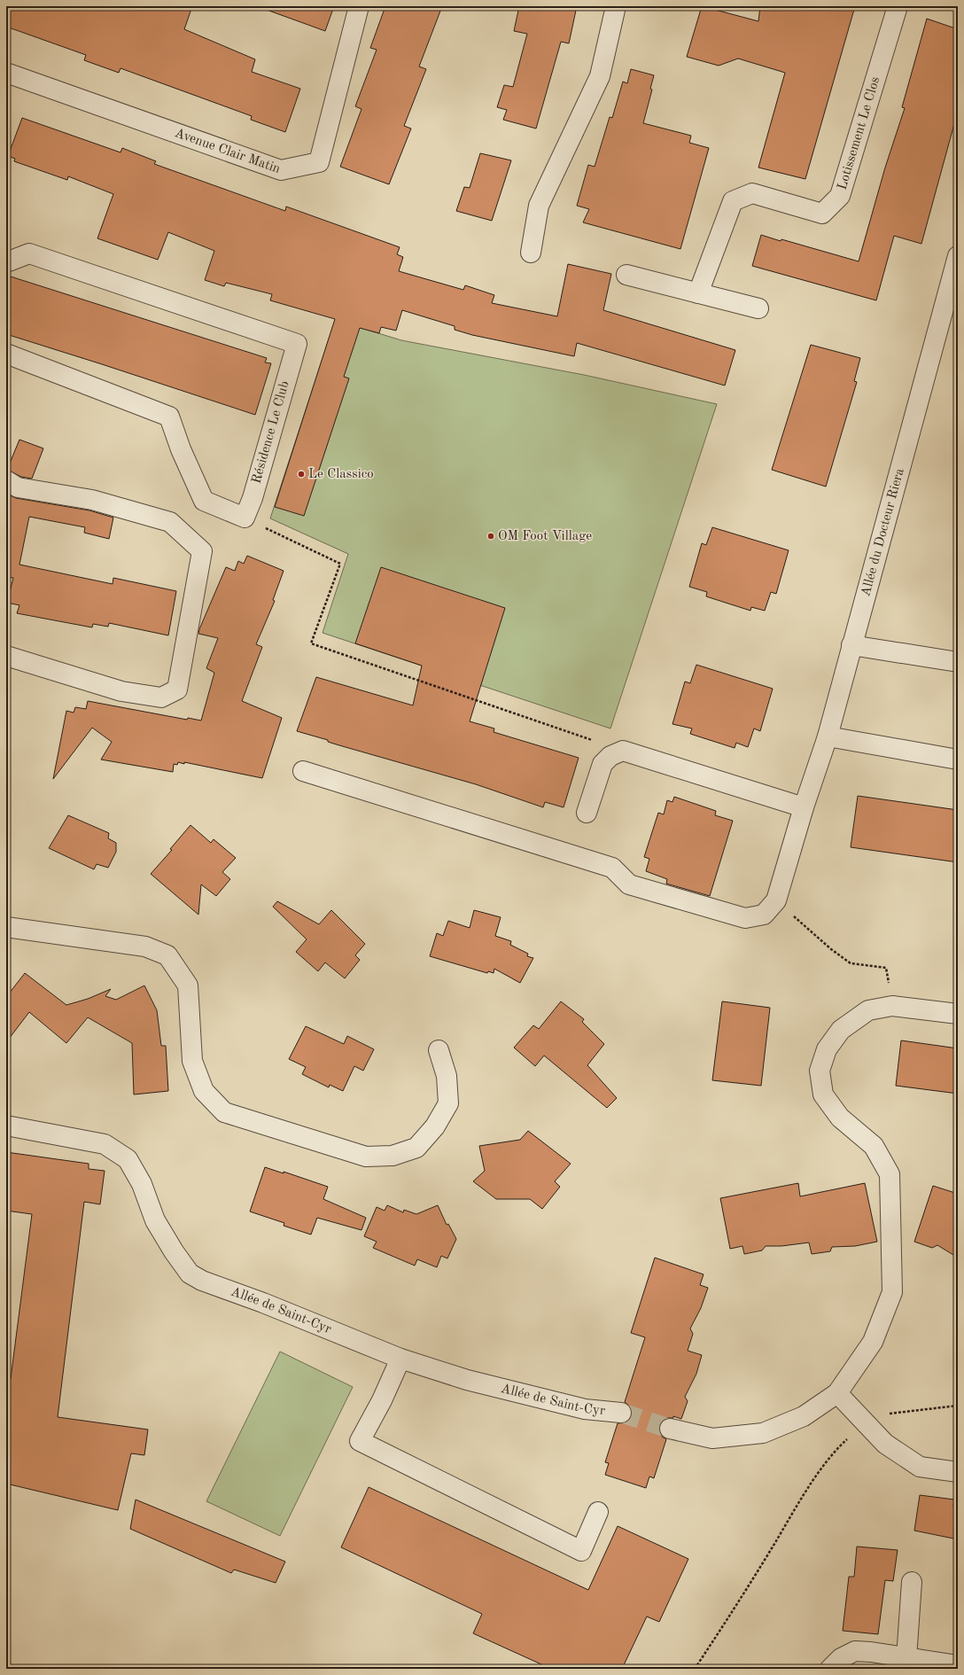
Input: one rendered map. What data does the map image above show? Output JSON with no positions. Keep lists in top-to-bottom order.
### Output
{
  "streets": {
    "street": [
      "Lotissement Le Clos",
      "Avenue Clair Matin",
      "Résidence Le Club",
      "Allée du Docteur Riera",
      "Allée de Saint-Cyr"
    ]
  },
  "places": ["Le Classico", "OM Foot Village"]
}
